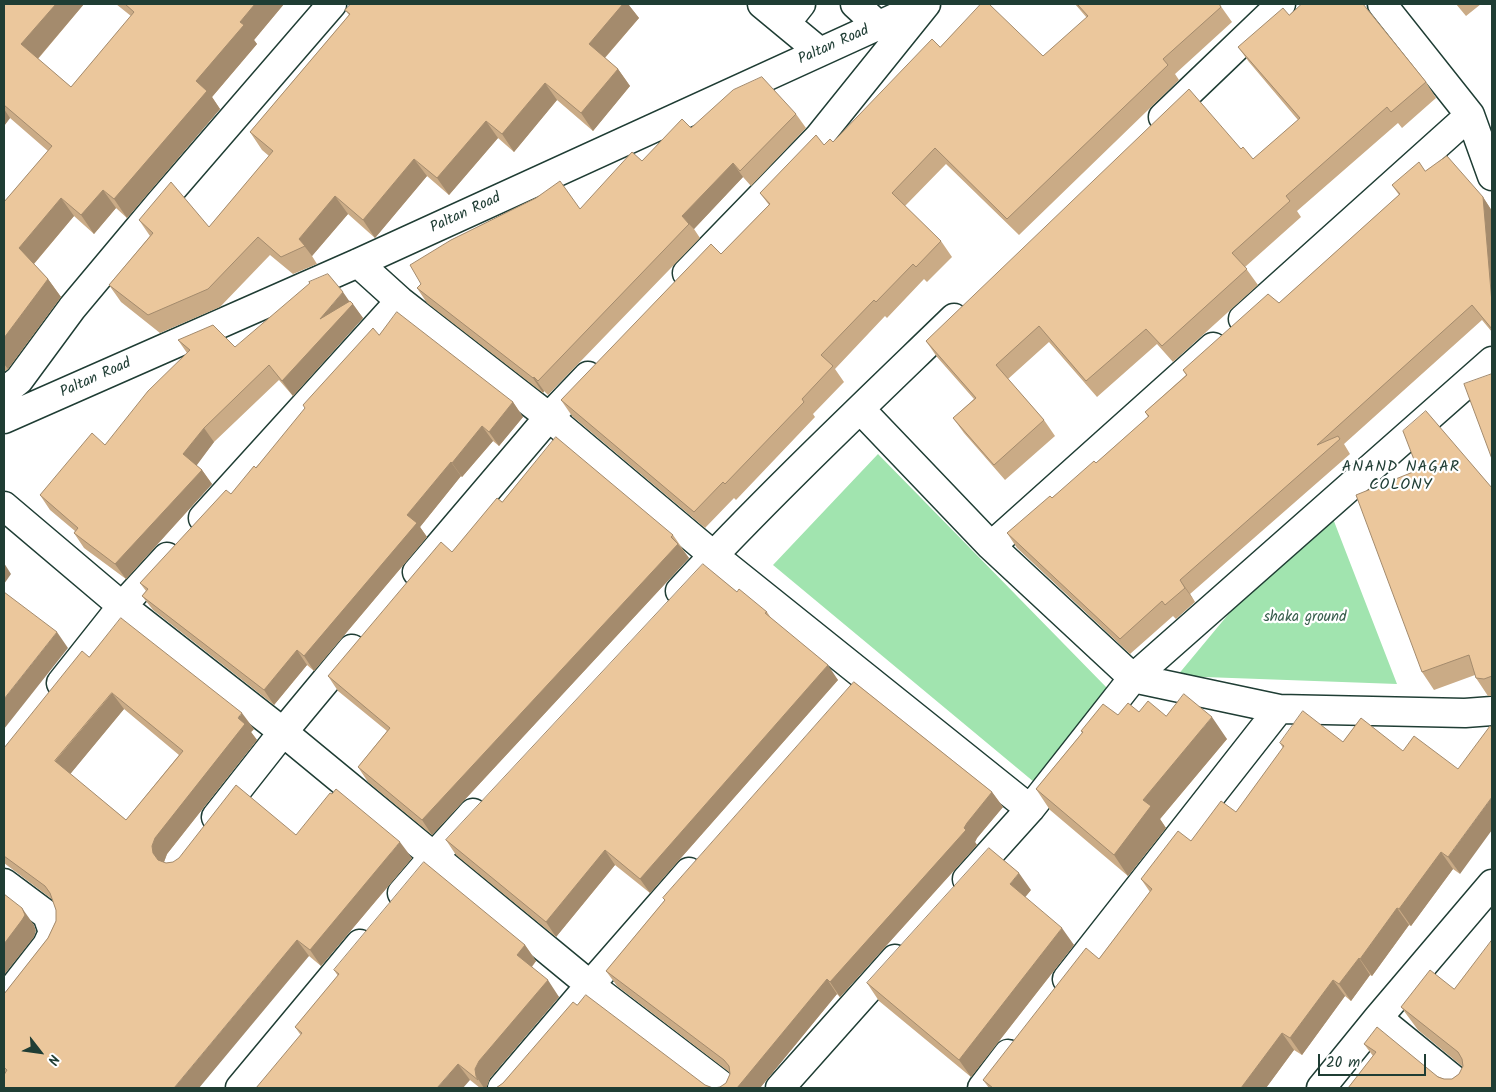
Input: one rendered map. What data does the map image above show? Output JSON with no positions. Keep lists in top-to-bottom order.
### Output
{
  "streets": {
    "street": ["Paltan Road"]
  },
  "districts": ["ANAND NAGAR COLONY"],
  "parks": ["shaka ground"],
  "scale_bar": "20 m",
  "north": "bottom right"
}
